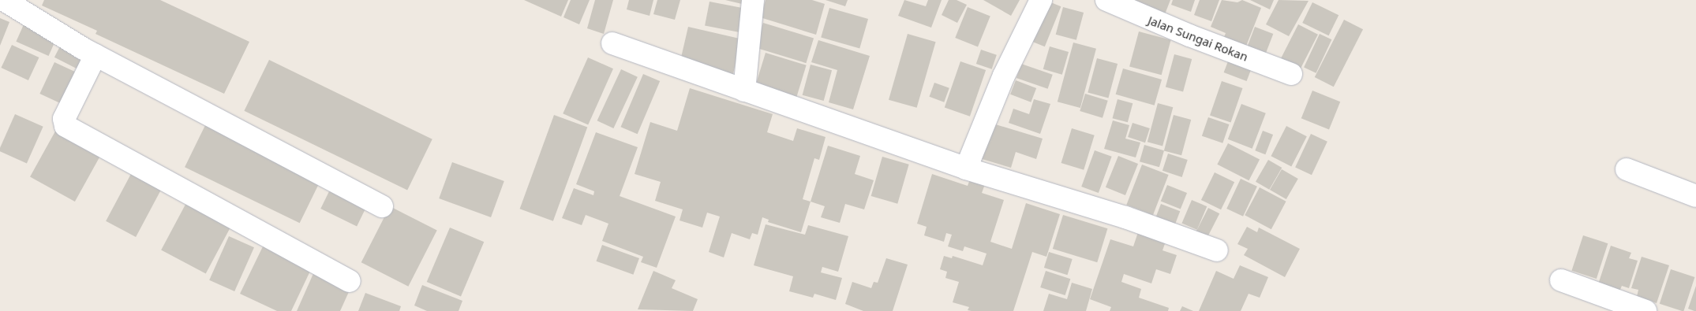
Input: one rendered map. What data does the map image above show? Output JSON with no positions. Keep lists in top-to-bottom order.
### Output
{
  "streets": {
    "street": ["Jalan Sungai Rokan"]
  }
}
